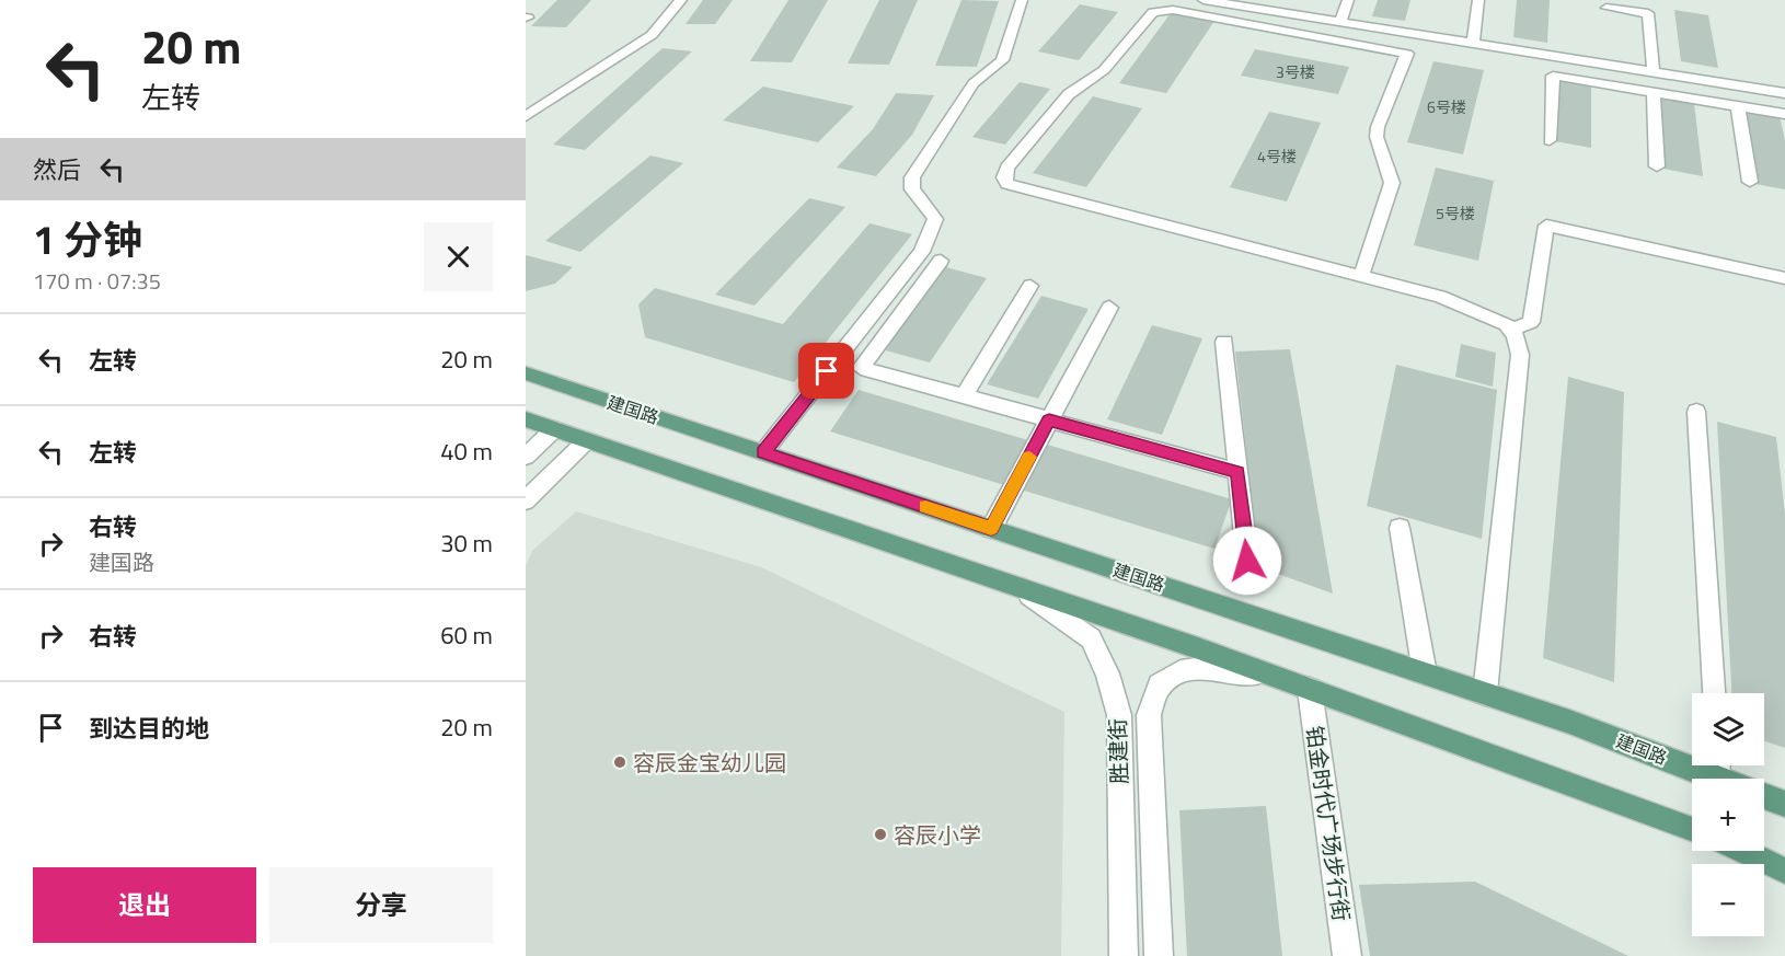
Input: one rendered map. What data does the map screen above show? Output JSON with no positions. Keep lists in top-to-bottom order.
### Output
{
  "streets": {
    "main road": ["建国路"],
    "street": ["胜建街", "铂金时代广场步行街"]
  },
  "places": ["容辰金宝幼儿园", "容辰小学"],
  "house_numbers": [
    "3号楼",
    "6号楼",
    "4号楼",
    "5号楼"
  ],
  "page": {
    "turn": ["20 m", "左转"],
    "then": "然后",
    "heading": ["1 分钟", "170 m · 07:35"],
    "list": [
      {
        "name": "左转",
        "value": "20 m"
      },
      {
        "name": "左转",
        "value": "40 m"
      },
      {
        "name": "右转",
        "note": "建国路",
        "value": "30 m"
      },
      {
        "name": "右转",
        "value": "60 m"
      },
      {
        "name": "到达目的地",
        "value": "20 m"
      }
    ],
    "map_buttons": ["+", "−"],
    "buttons": ["退出", "分享"]
  }
}
